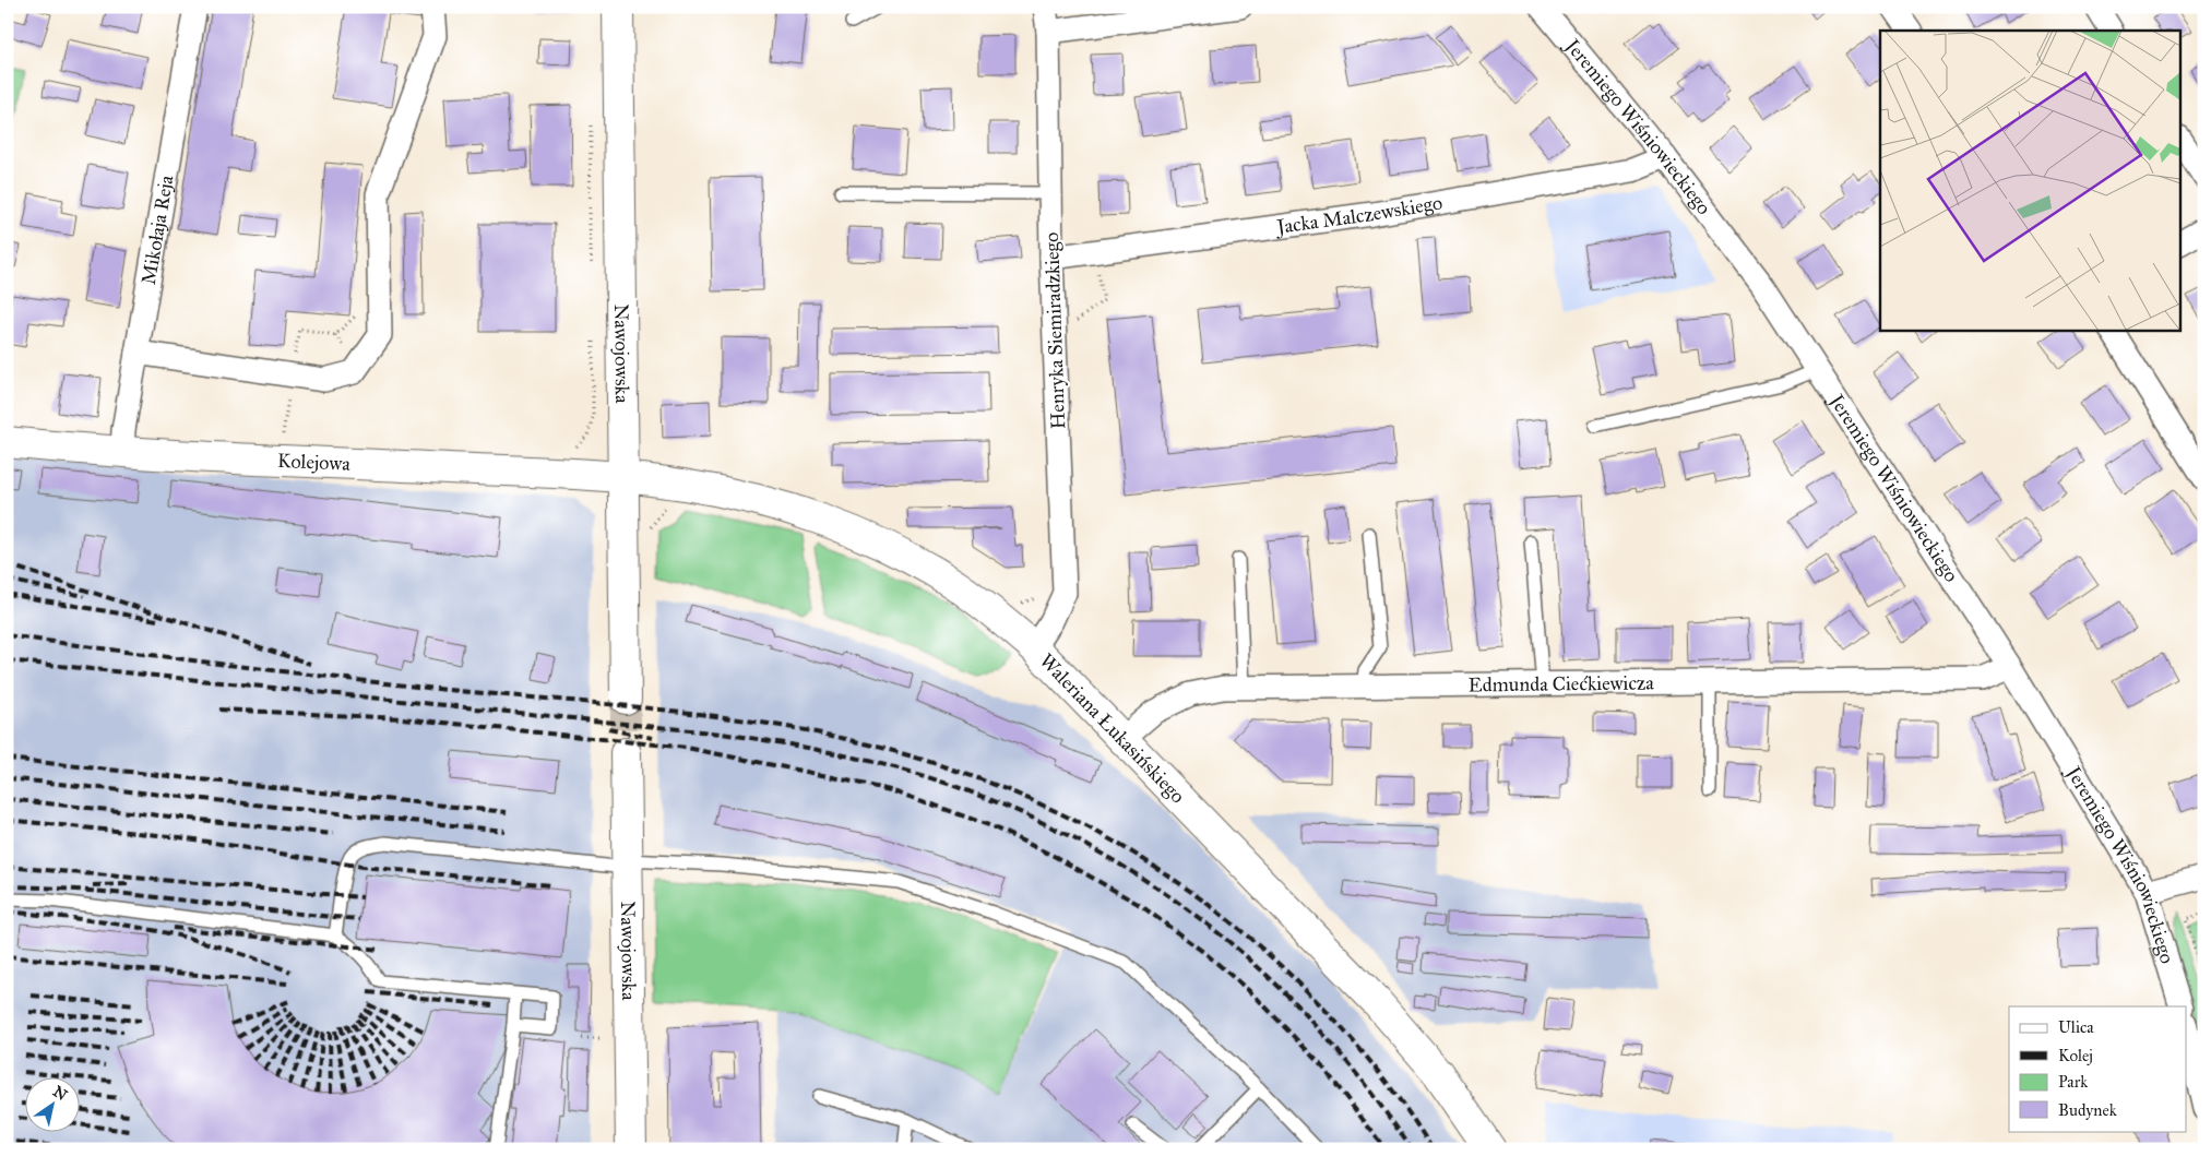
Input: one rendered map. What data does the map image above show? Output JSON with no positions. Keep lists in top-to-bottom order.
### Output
{
  "streets": {
    "street": [
      "Jeremiego Wiśniowieckiego",
      "Jacka Malczewskiego",
      "Mikołaja Reja",
      "Henryka Siemiradzkiego",
      "Nawojowska",
      "Kolejowa",
      "Edmunda Ciećkiewicza",
      "Waleriana Łukasińskiego"
    ]
  },
  "crossings": [
    ["Jeremiego Wiśniowieckiego", "Jacka Malczewskiego"],
    ["Jeremiego Wiśniowieckiego", "Edmunda Ciećkiewicza"],
    ["Jacka Malczewskiego", "Henryka Siemiradzkiego"],
    ["Mikołaja Reja", "Kolejowa"],
    ["Henryka Siemiradzkiego", "Waleriana Łukasińskiego"],
    ["Nawojowska", "Kolejowa"],
    ["Nawojowska", "Waleriana Łukasińskiego"],
    ["Kolejowa", "Waleriana Łukasińskiego"],
    ["Edmunda Ciećkiewicza", "Waleriana Łukasińskiego"]
  ],
  "legend": [
    "Ulica",
    "Kolej",
    "Park",
    "Budynek"
  ],
  "north": "top right"
}
